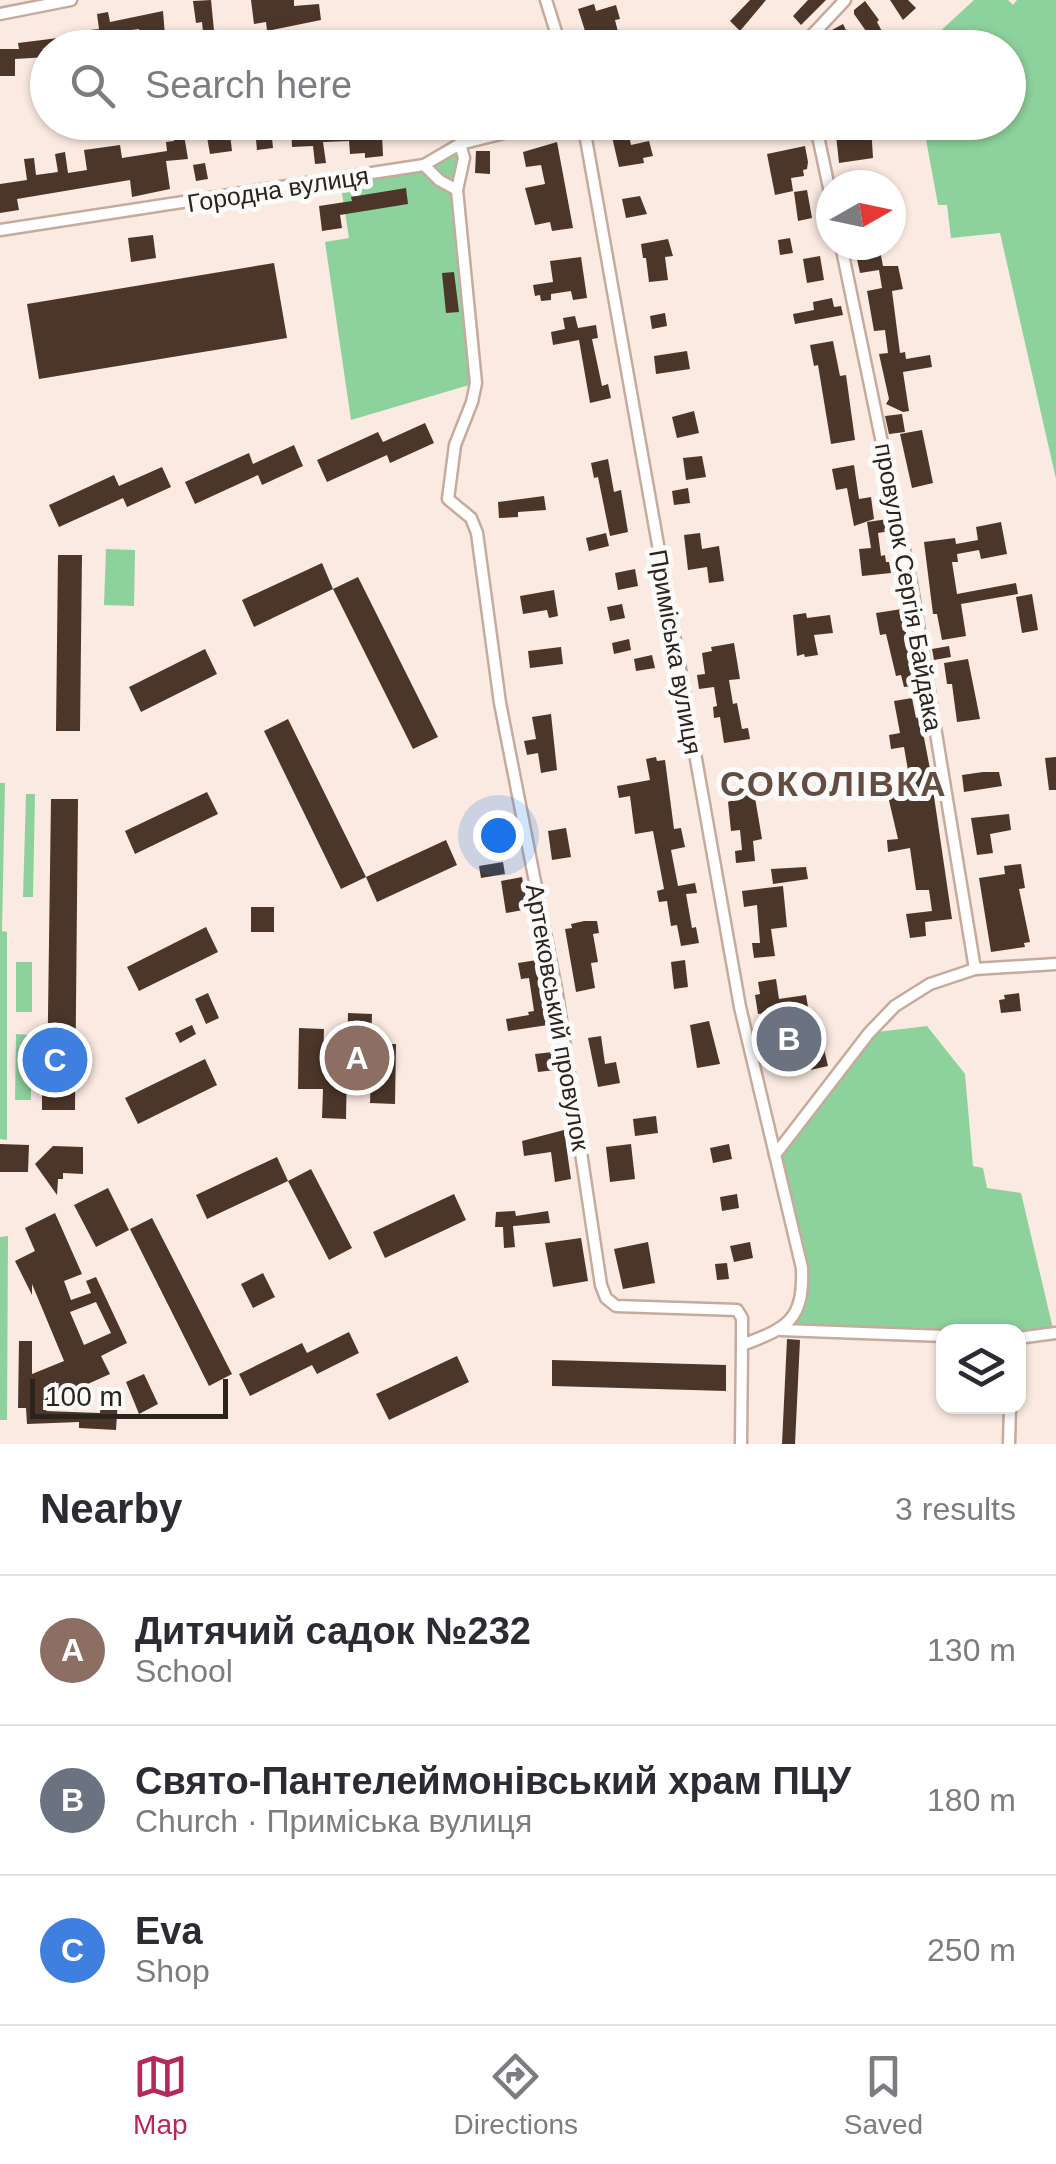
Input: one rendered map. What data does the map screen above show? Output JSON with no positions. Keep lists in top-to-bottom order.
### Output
{
  "streets": {
    "street": [
      "Городна вулиця",
      "провулок Сергія Байдака",
      "Приміська вулиця",
      "Артековський провулок"
    ]
  },
  "crossings": [
    ["Городна вулиця", "Артековський провулок"]
  ],
  "districts": ["СОКОЛІВКА"],
  "scale_bar": "100 m",
  "north": "right",
  "page": {
    "search": "Search here",
    "pins": ["B", "A", "C"],
    "scale": "100 m",
    "heading": ["Nearby", "3 results"],
    "list": [
      {
        "mark": "A",
        "name": "Дитячий садок №232",
        "note": "School",
        "value": "130 m"
      },
      {
        "mark": "B",
        "name": "Свято-Пантелеймонівський храм ПЦУ",
        "note": "Church · Приміська вулиця",
        "value": "180 m"
      },
      {
        "mark": "C",
        "name": "Eva",
        "note": "Shop",
        "value": "250 m"
      }
    ],
    "nav": ["Map", "Directions", "Saved"]
  }
}
